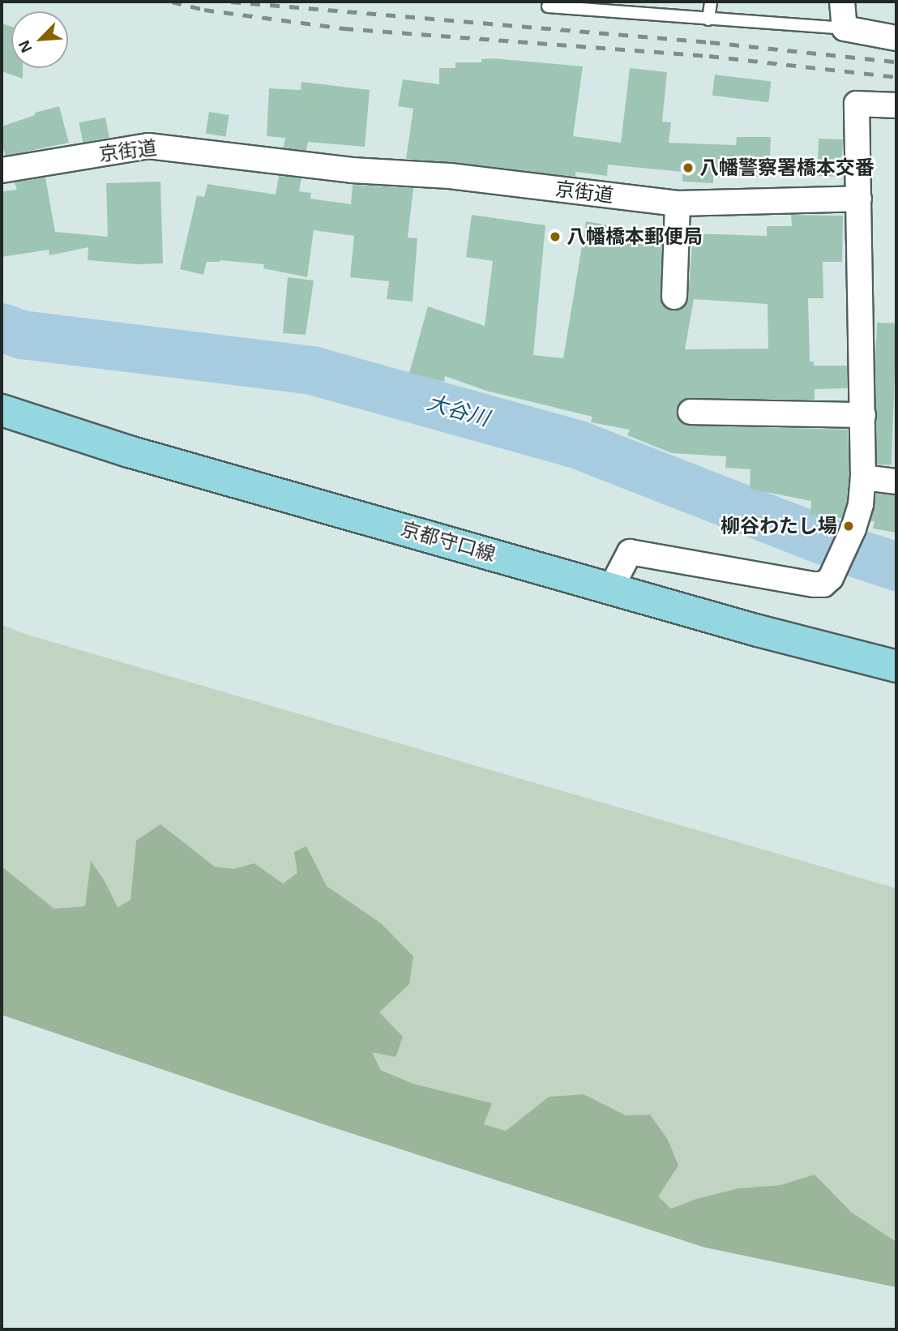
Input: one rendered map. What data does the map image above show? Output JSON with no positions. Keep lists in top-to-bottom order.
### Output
{
  "streets": {
    "main road": ["京都守口線"],
    "street": ["京街道"]
  },
  "water": ["大谷川"],
  "places": ["八幡警察署橋本交番", "八幡橋本郵便局", "柳谷わたし場"],
  "north": "bottom left"
}
